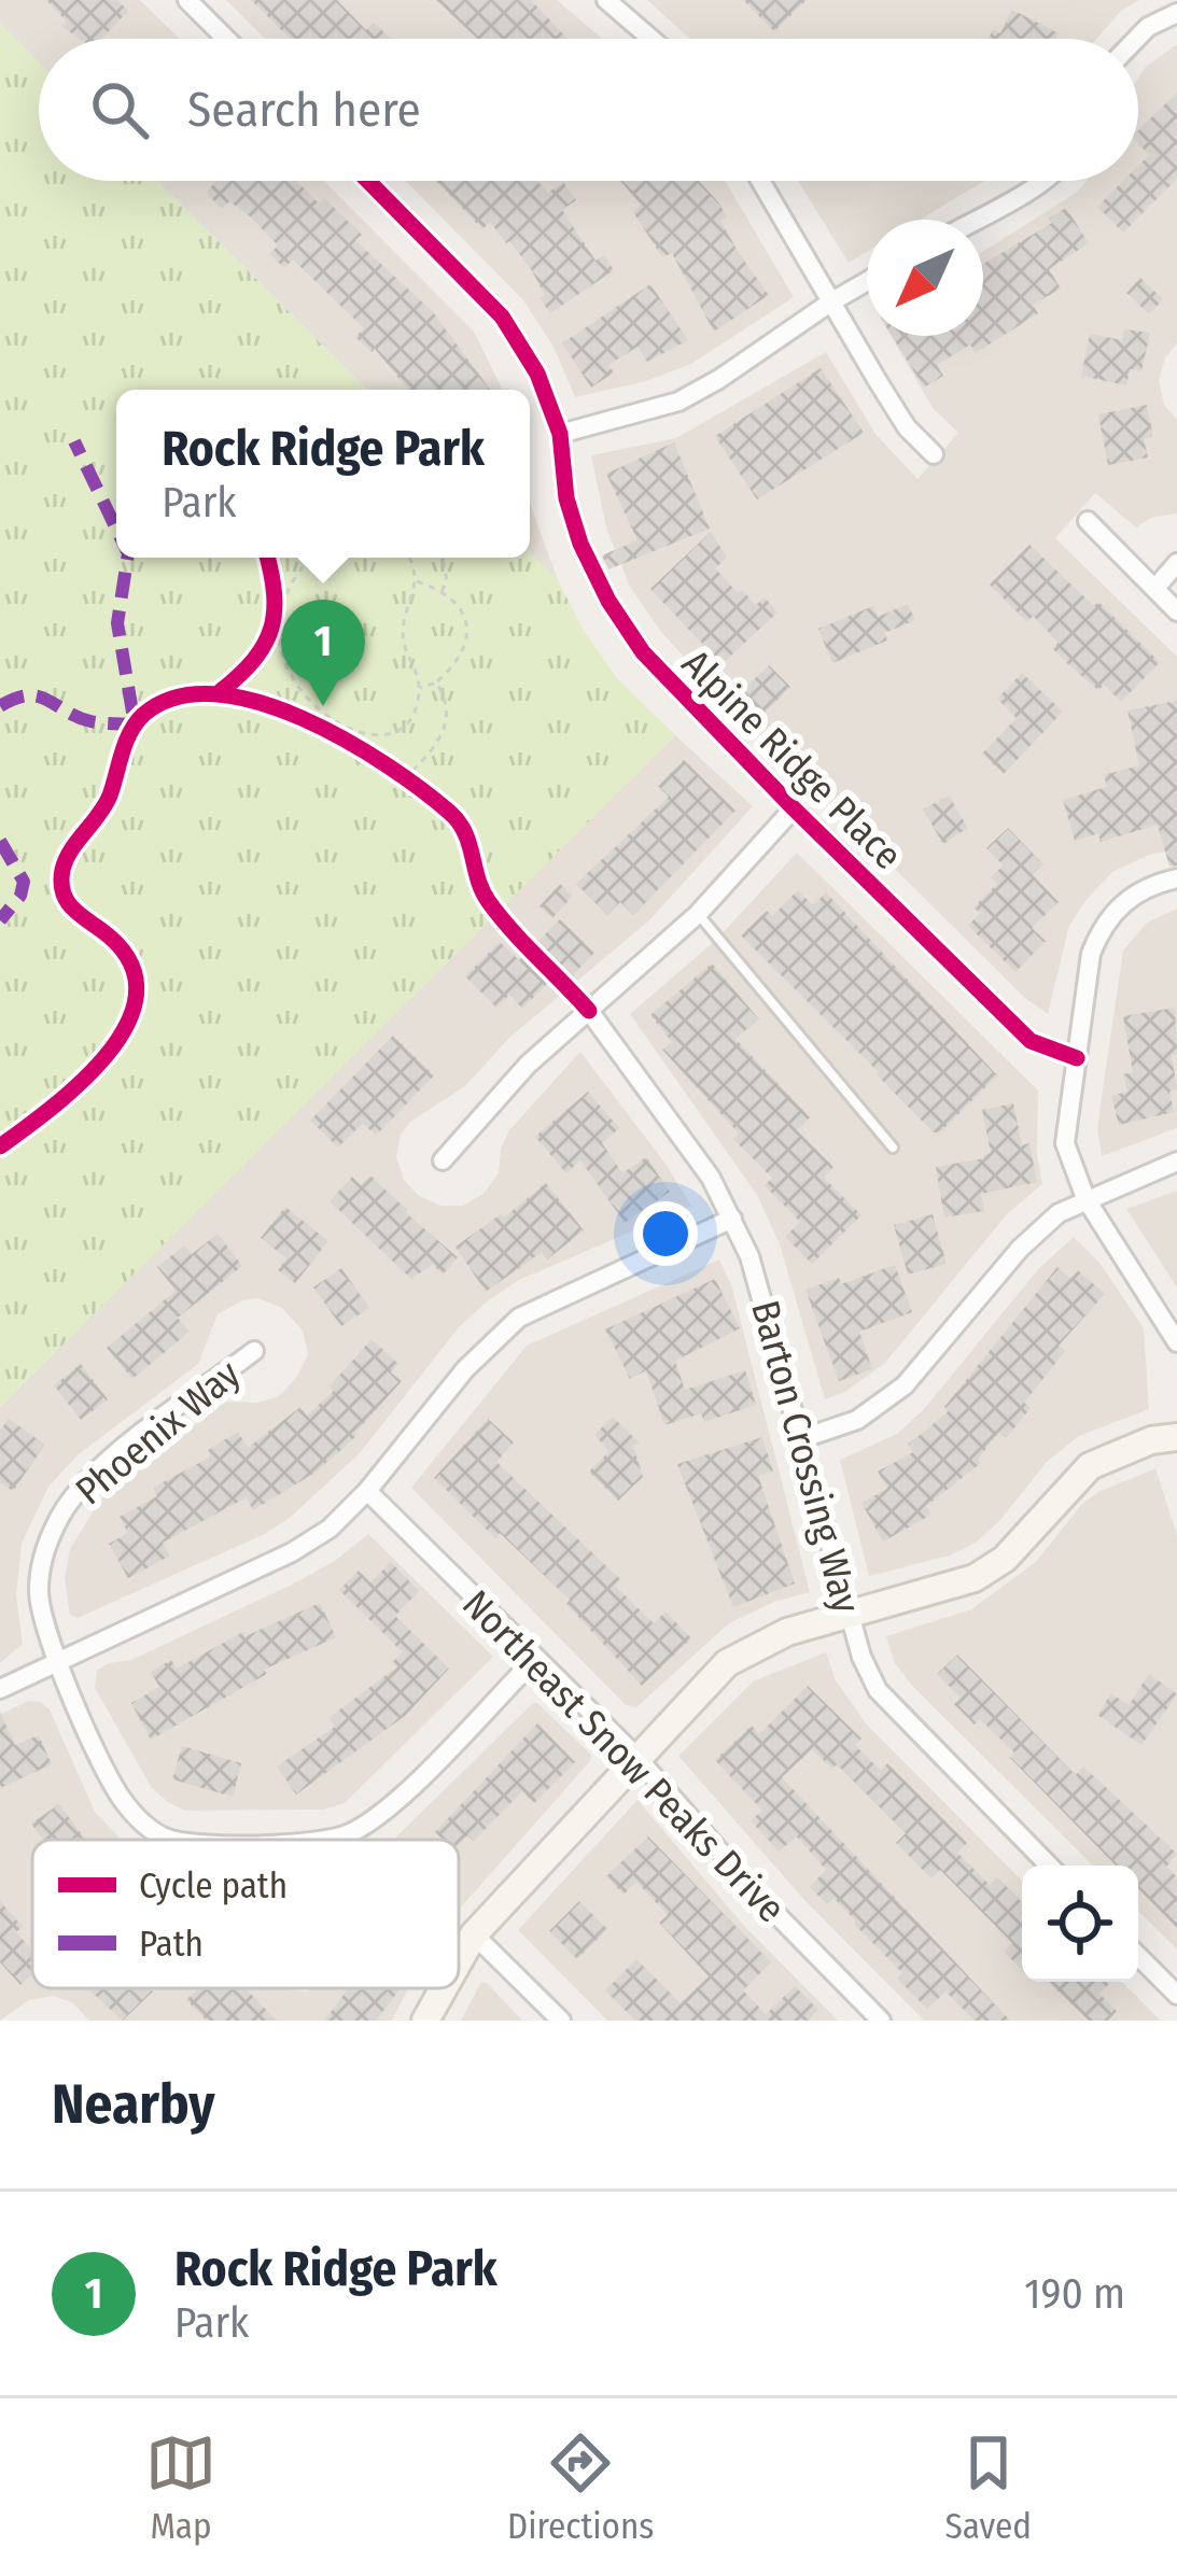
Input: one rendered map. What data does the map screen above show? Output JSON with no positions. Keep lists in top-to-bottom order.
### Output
{
  "streets": {
    "street": [
      "Alpine Ridge Place",
      "Phoenix Way",
      "Barton Crossing Way",
      "Northeast Snow Peaks Drive"
    ]
  },
  "crossings": [
    ["Phoenix Way", "Northeast Snow Peaks Drive"]
  ],
  "legend": ["Cycle path", "Path"],
  "north": "bottom left",
  "page": {
    "search": "Search here",
    "popup": ["Rock Ridge Park", "Park"],
    "pins": "1",
    "heading": "Nearby",
    "list": [
      {
        "mark": "1",
        "name": "Rock Ridge Park",
        "note": "Park",
        "value": "190 m"
      }
    ],
    "nav": ["Map", "Directions", "Saved"]
  }
}
